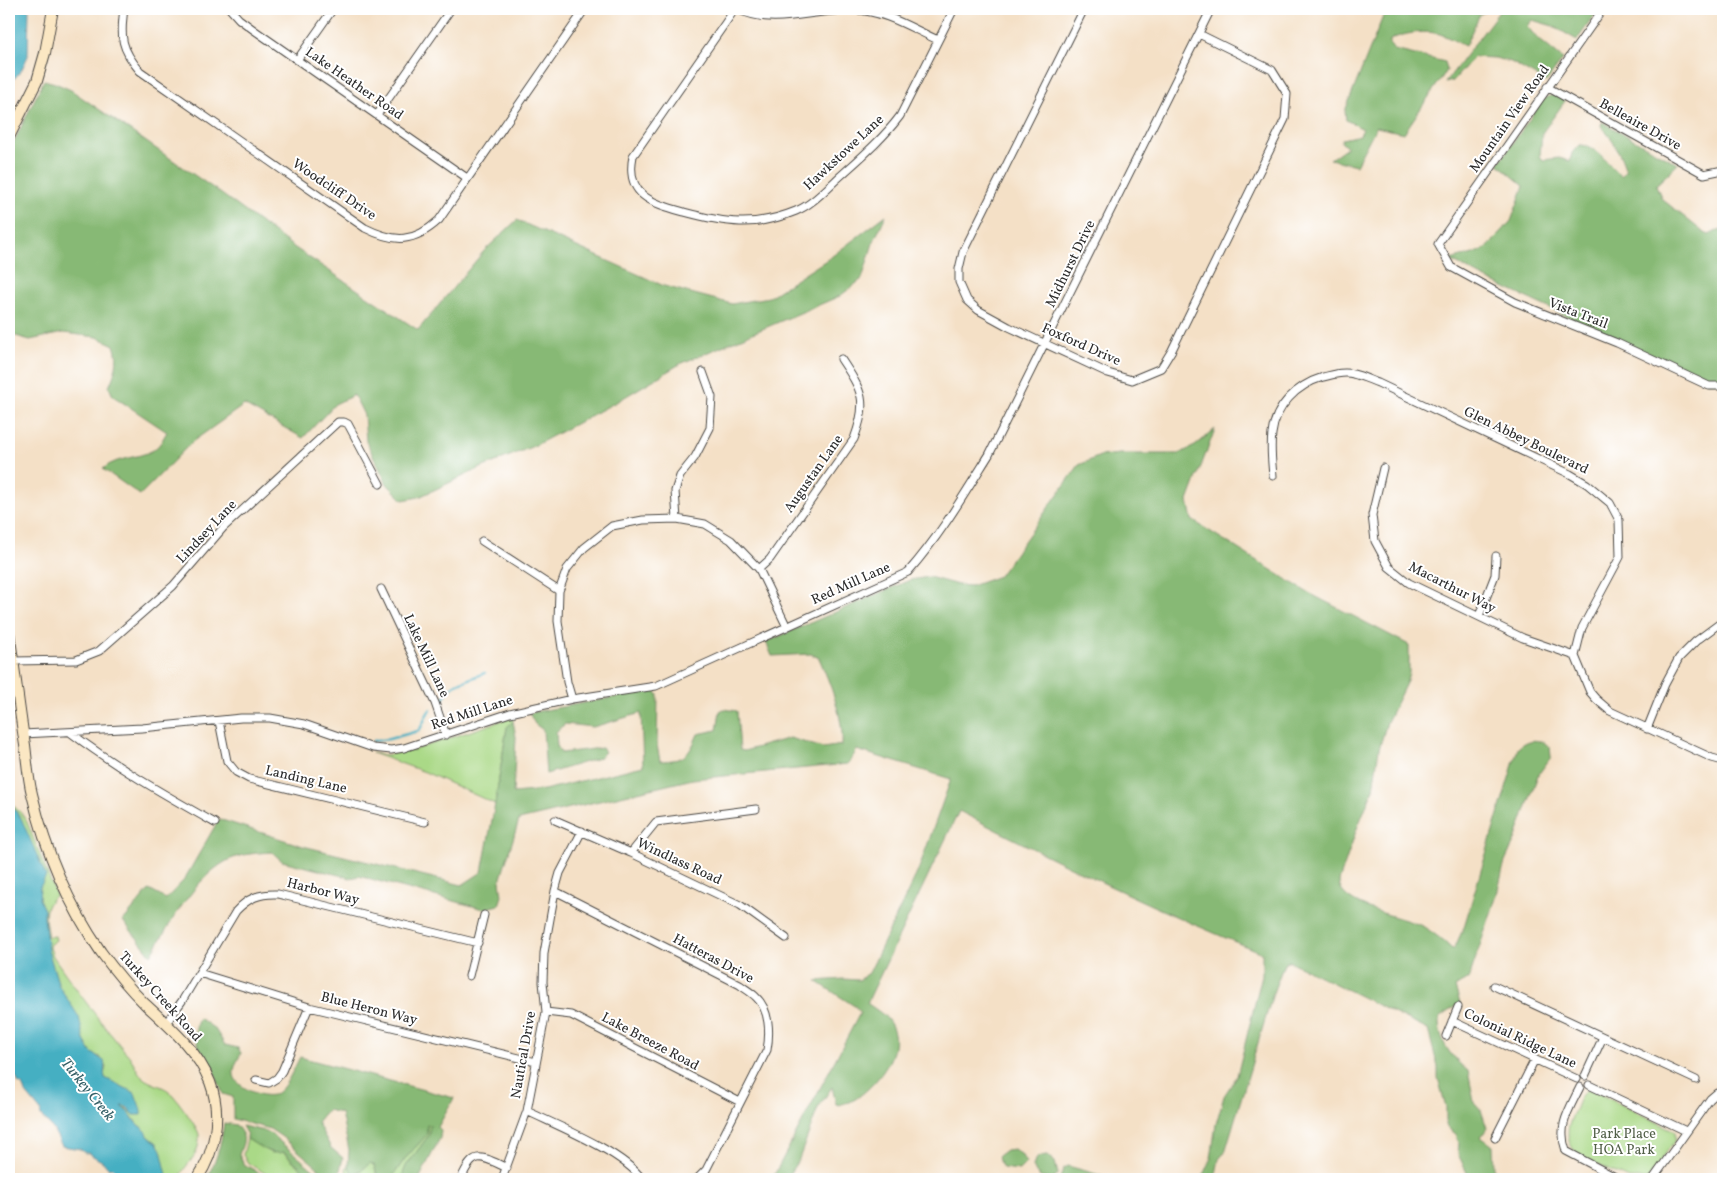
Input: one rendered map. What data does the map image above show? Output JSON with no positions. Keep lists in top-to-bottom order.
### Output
{
  "streets": {
    "street": [
      "Lake Heather Road",
      "Mountain View Road",
      "Belleaire Drive",
      "Hawkstowe Lane",
      "Woodcliff Drive",
      "Midhurst Drive",
      "Vista Trail",
      "Foxford Drive",
      "Glen Abbey Boulevard",
      "Augustan Lane",
      "Lindsey Lane",
      "Red Mill Lane",
      "Macarthur Way",
      "Lake Mill Lane",
      "Landing Lane",
      "Windlass Road",
      "Harbor Way",
      "Hatteras Drive",
      "Turkey Creek Road",
      "Blue Heron Way",
      "Colonial Ridge Lane",
      "Lake Breeze Road",
      "Nautical Drive"
    ]
  },
  "crossings": [
    ["Lake Heather Road", "Woodcliff Drive"],
    ["Mountain View Road", "Belleaire Drive"],
    ["Mountain View Road", "Vista Trail"],
    ["Midhurst Drive", "Foxford Drive"],
    ["Midhurst Drive", "Red Mill Lane"],
    ["Glen Abbey Boulevard", "Macarthur Way"],
    ["Lindsey Lane", "Turkey Creek Road"],
    ["Red Mill Lane", "Lake Mill Lane"],
    ["Red Mill Lane", "Landing Lane"],
    ["Red Mill Lane", "Turkey Creek Road"],
    ["Windlass Road", "Nautical Drive"],
    ["Harbor Way", "Turkey Creek Road"],
    ["Harbor Way", "Blue Heron Way"],
    ["Hatteras Drive", "Lake Breeze Road"],
    ["Hatteras Drive", "Nautical Drive"],
    ["Blue Heron Way", "Nautical Drive"],
    ["Lake Breeze Road", "Nautical Drive"]
  ],
  "water": ["Turkey Creek"],
  "parks": ["Park Place HOA Park"]
}
